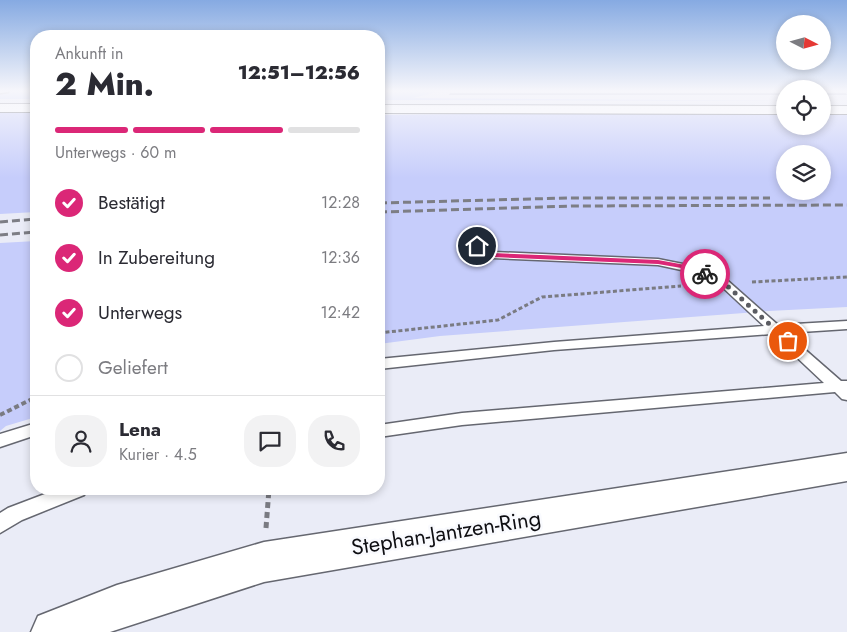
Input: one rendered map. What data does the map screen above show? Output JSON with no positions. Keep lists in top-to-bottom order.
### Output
{
  "streets": {
    "street": ["Stephan-Jantzen-Ring"]
  },
  "north": "right",
  "page": {
    "heading": ["2 Min.", "Ankunft in", "12:51–12:56"],
    "panel": ["Lena", "Kurier · 4.5"],
    "bar": "Unterwegs · 60 m",
    "list": [
      ["Bestätigt", "12:28"],
      ["In Zubereitung", "12:36"],
      ["Unterwegs", "12:42"],
      "Geliefert"
    ]
  }
}
